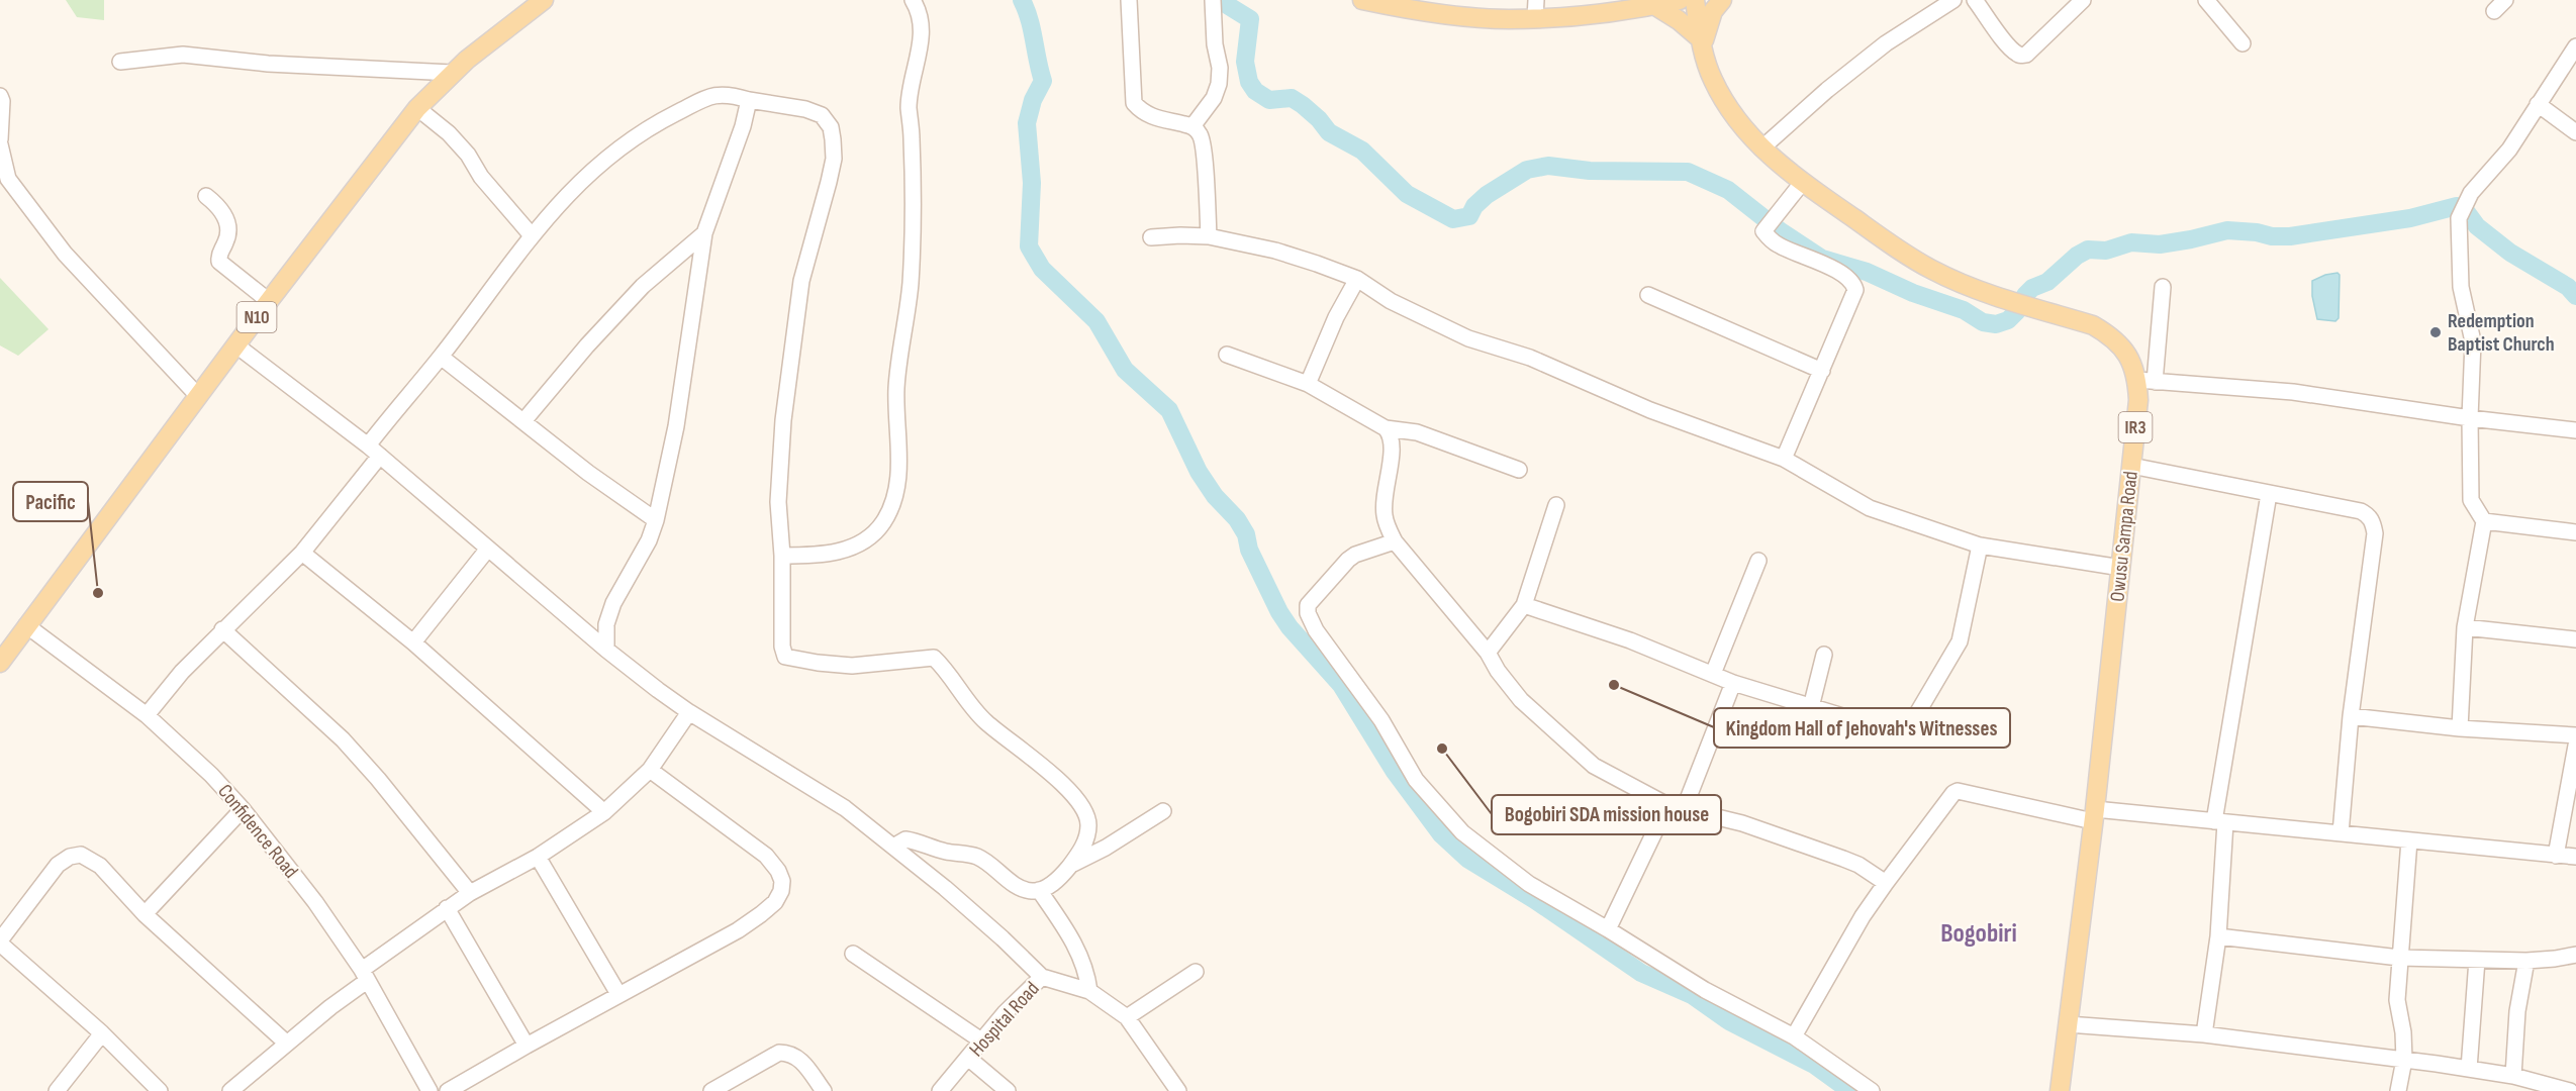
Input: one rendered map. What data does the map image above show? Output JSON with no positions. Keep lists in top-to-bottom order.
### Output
{
  "streets": {
    "main road": ["N10", "IR3", "Owusu Sampa Road"],
    "street": ["Confidence Road", "Hospital Road"]
  },
  "crossings": [
    ["N10", "Confidence Road"]
  ],
  "districts": ["Bogobiri"],
  "places": [
    "Redemption Baptist Church",
    "Pacific",
    "Kingdom Hall of Jehovah's Witnesses",
    "Bogobiri SDA mission house"
  ]
}
